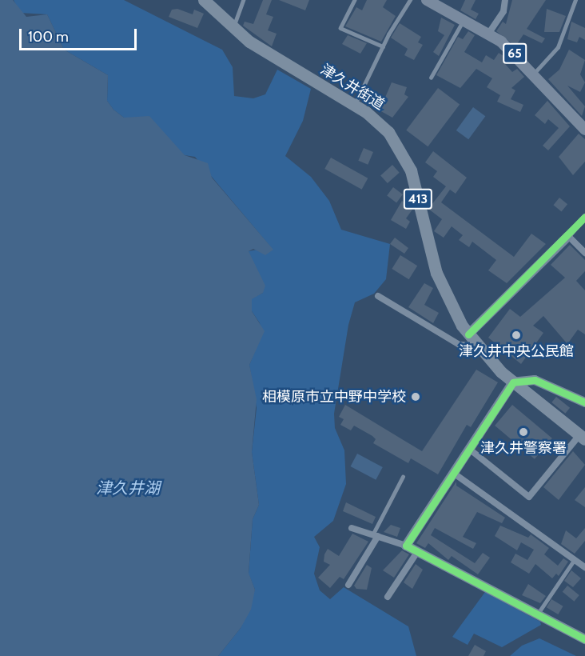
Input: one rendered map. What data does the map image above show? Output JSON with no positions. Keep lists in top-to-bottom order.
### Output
{
  "streets": {
    "highway": ["津久井街道", "413"],
    "main road": ["65"]
  },
  "water": ["津久井湖"],
  "places": ["津久井中央公民館", "相模原市立中野中学校", "津久井警察署"],
  "scale_bar": "100 m"
}
